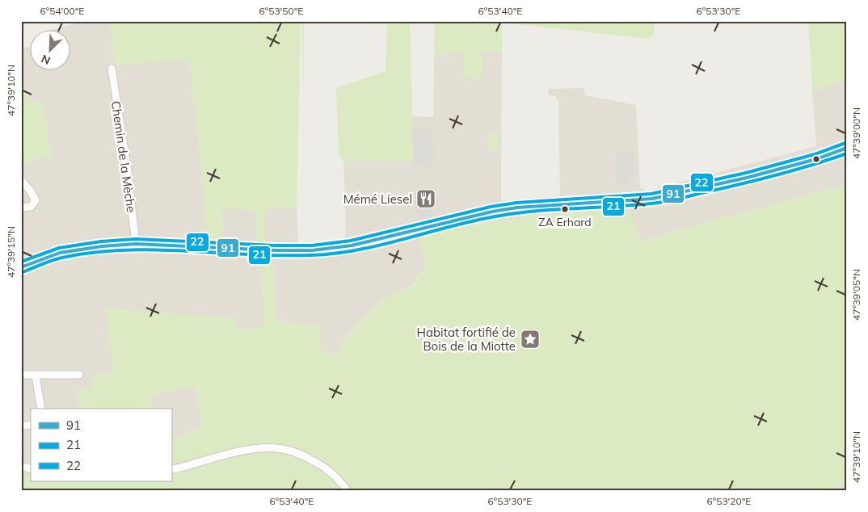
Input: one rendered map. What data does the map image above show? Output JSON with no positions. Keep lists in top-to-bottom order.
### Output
{
  "streets": {
    "street": ["Chemin de la Mèche"]
  },
  "places": {
    "restaurant": ["Mémé Liesel"],
    "other": ["ZA Erhard"],
    "place": ["Habitat fortifié de Bois de la Miotte"]
  },
  "lines": ["transit line 22", "transit line 91", "transit line 21"],
  "legend": ["91", "21", "22"],
  "north": "bottom left",
  "coordinates": [
    "6°54'00\"E",
    "6°53'50\"E",
    "6°53'40\"E",
    "6°53'30\"E",
    "47°39'10\"N",
    "47°39'00\"N",
    "47°39'15\"N",
    "47°39'05\"N",
    "6°53'20\"E"
  ]
}
